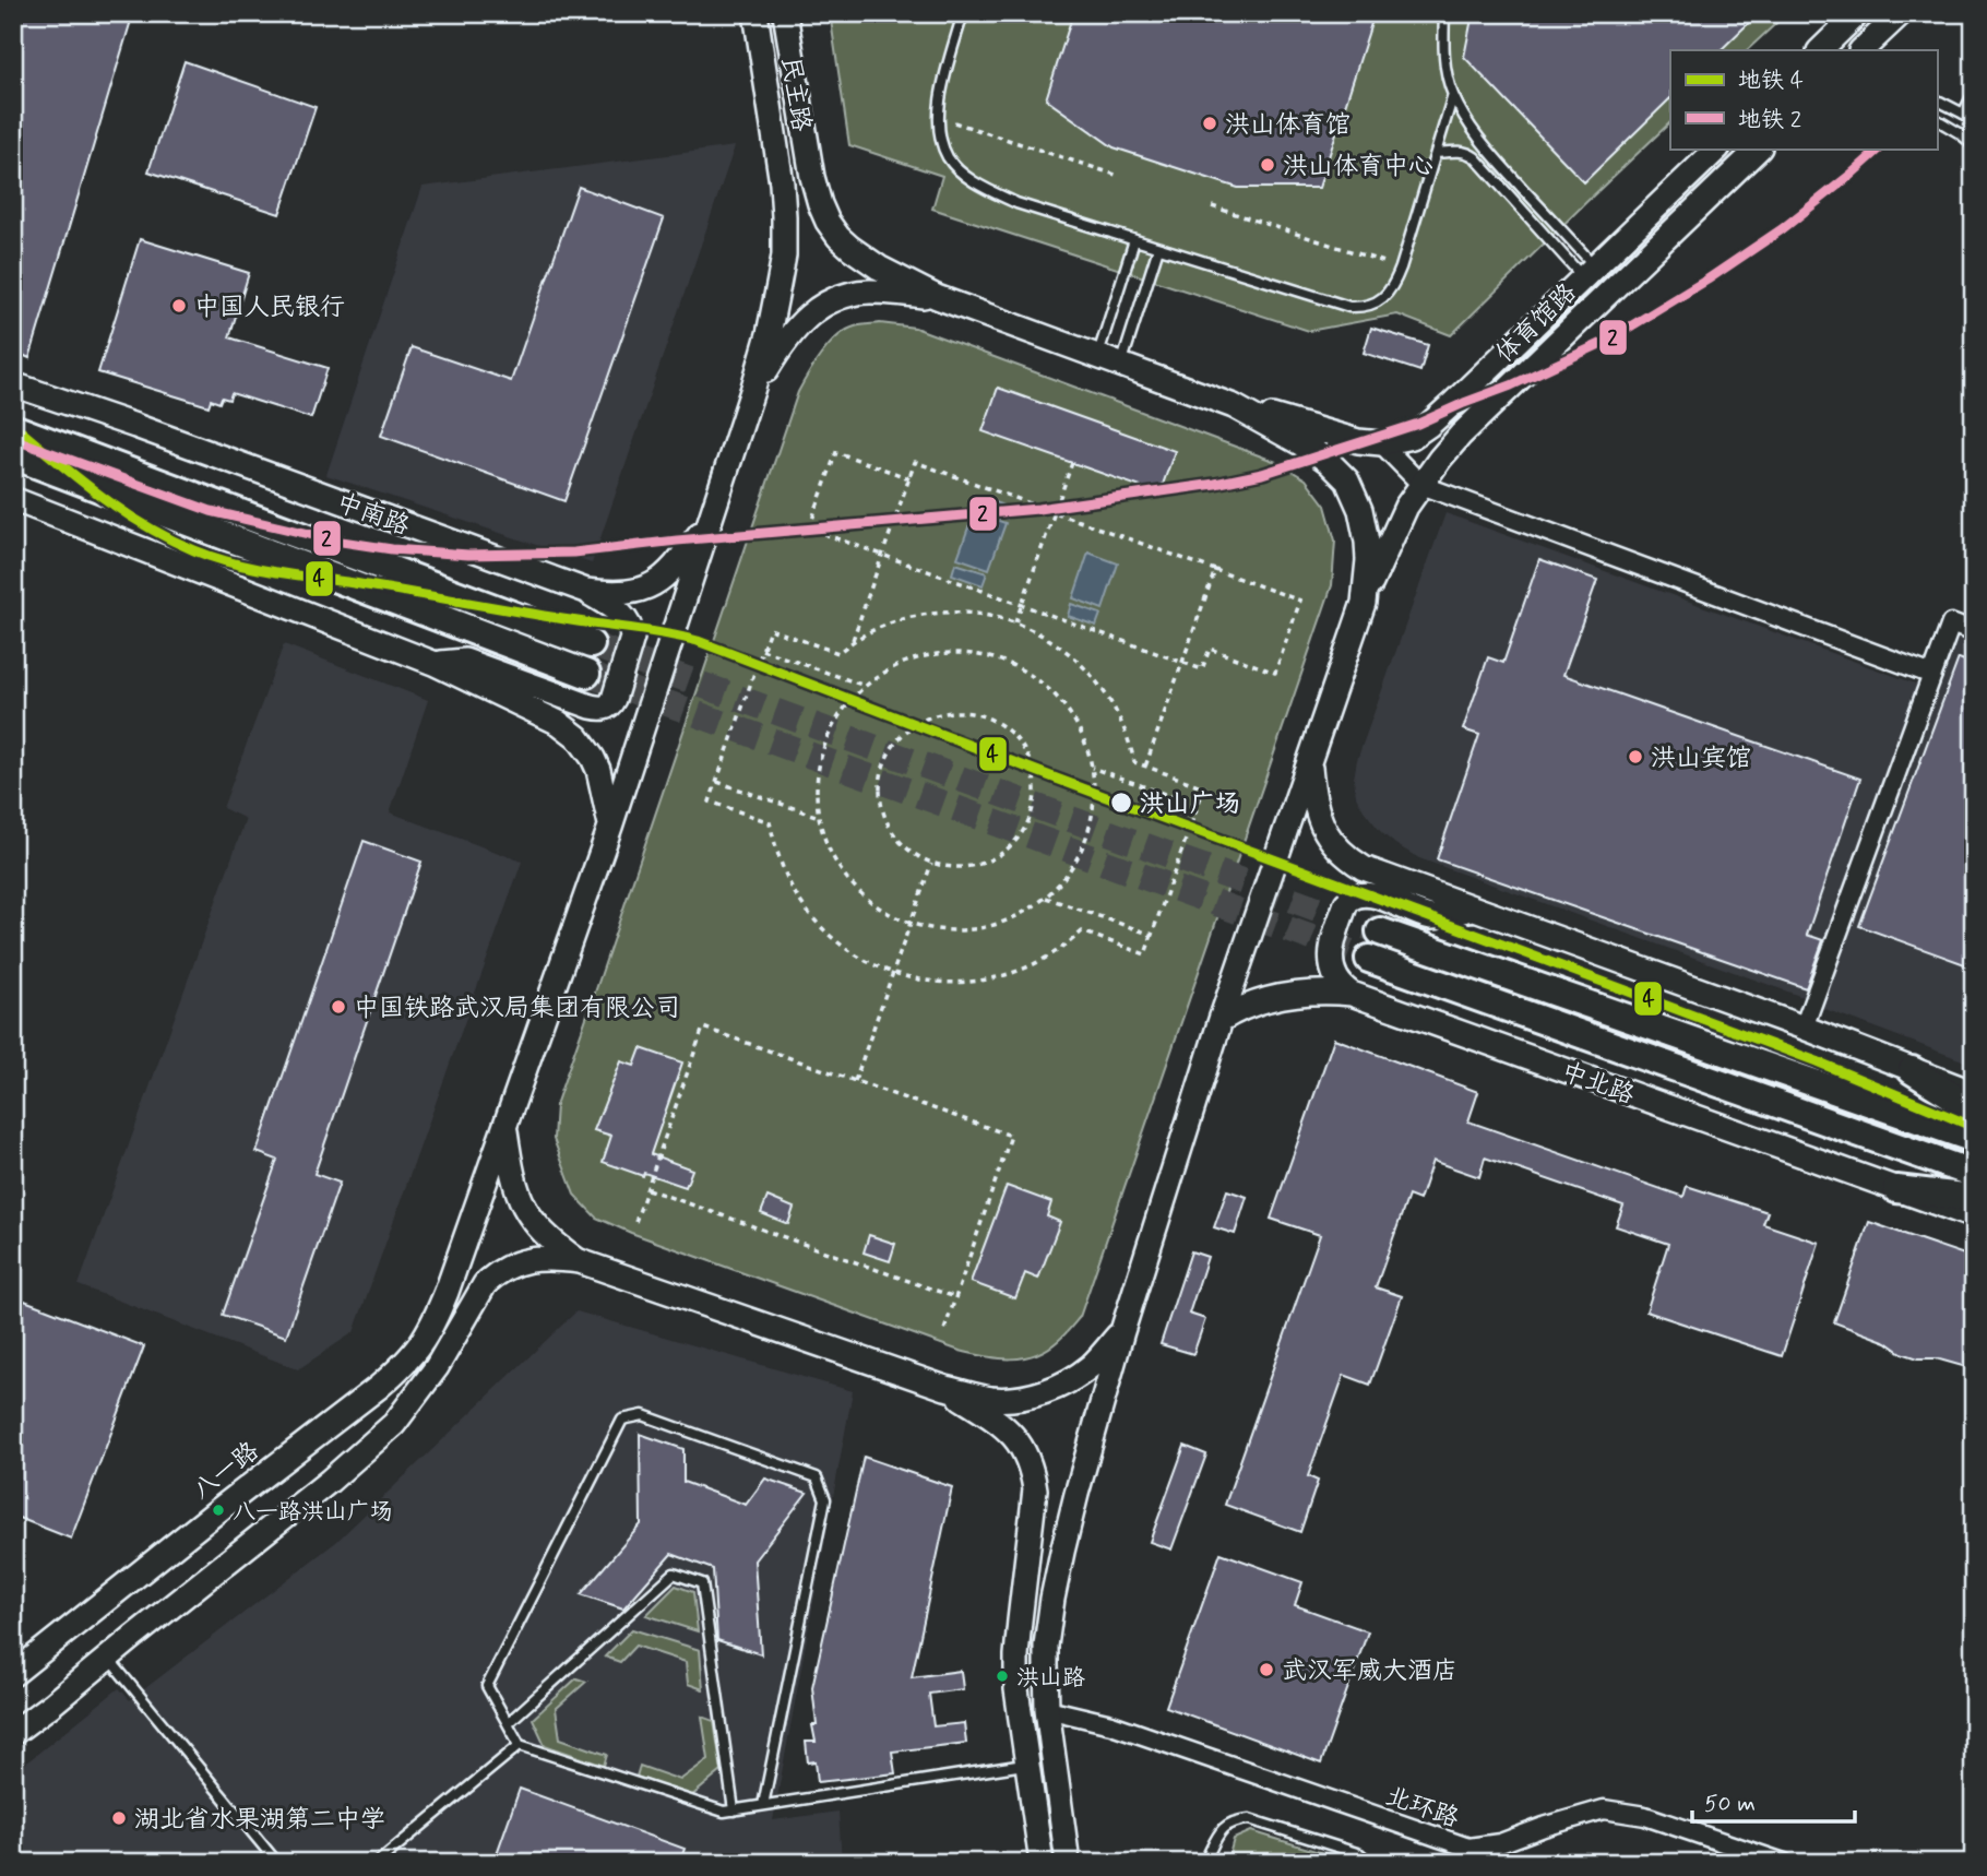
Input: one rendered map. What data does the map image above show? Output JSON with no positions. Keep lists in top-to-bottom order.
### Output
{
  "streets": {
    "main road": [
      "民主路",
      "体育馆路",
      "中南路",
      "中北路",
      "八一路"
    ],
    "street": ["北环路"]
  },
  "crossings": [
    ["民主路", "八一路"],
    ["中南路", "八一路"]
  ],
  "places": [
    "洪山体育馆",
    "洪山体育中心",
    "中国人民银行",
    "洪山宾馆",
    "洪山广场",
    "中国铁路武汉局集团有限公司",
    "八一路洪山广场",
    "武汉军威大酒店",
    "洪山路",
    "湖北省水果湖第二中学"
  ],
  "lines": ["metro line 2", "metro line 4"],
  "legend": ["地铁 4", "地铁 2"],
  "scale_bar": "50 m"
}
